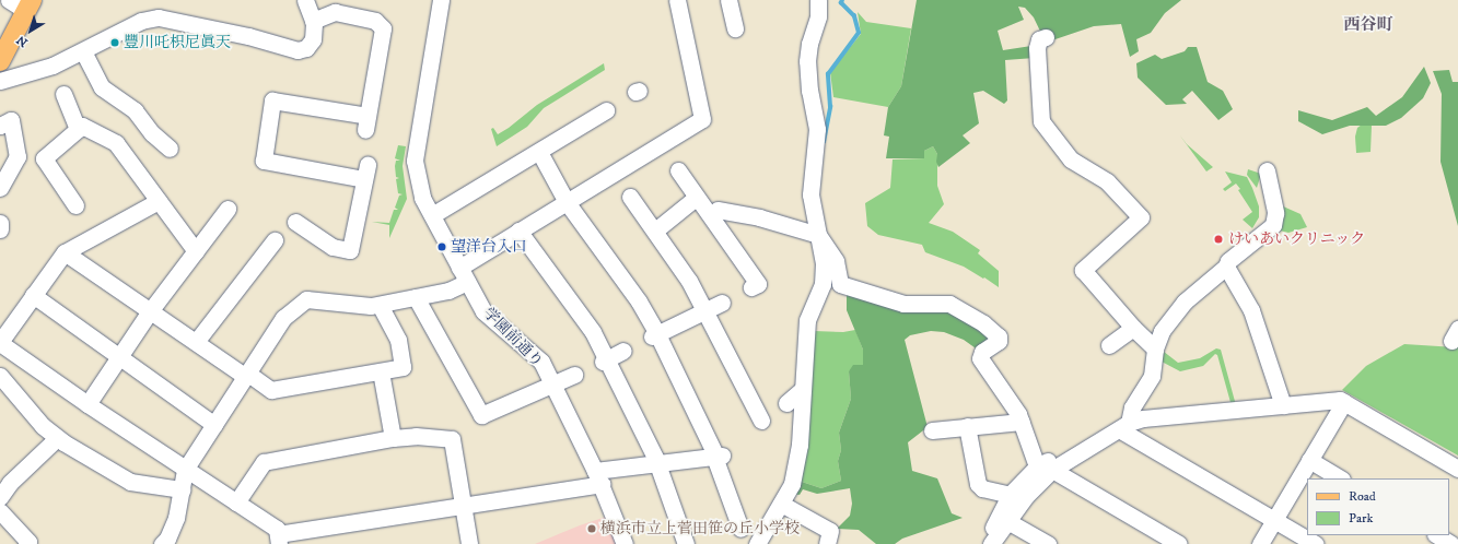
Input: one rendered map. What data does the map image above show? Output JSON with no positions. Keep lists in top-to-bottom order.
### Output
{
  "streets": {
    "street": ["学園前通り"]
  },
  "districts": ["西谷町"],
  "places": [
    "豐川吒枳尼眞天",
    "けいあいクリニック",
    "望洋台入口",
    "横浜市立上菅田笹の丘小学校"
  ],
  "legend": ["Road", "Park"],
  "north": "bottom left"
}
